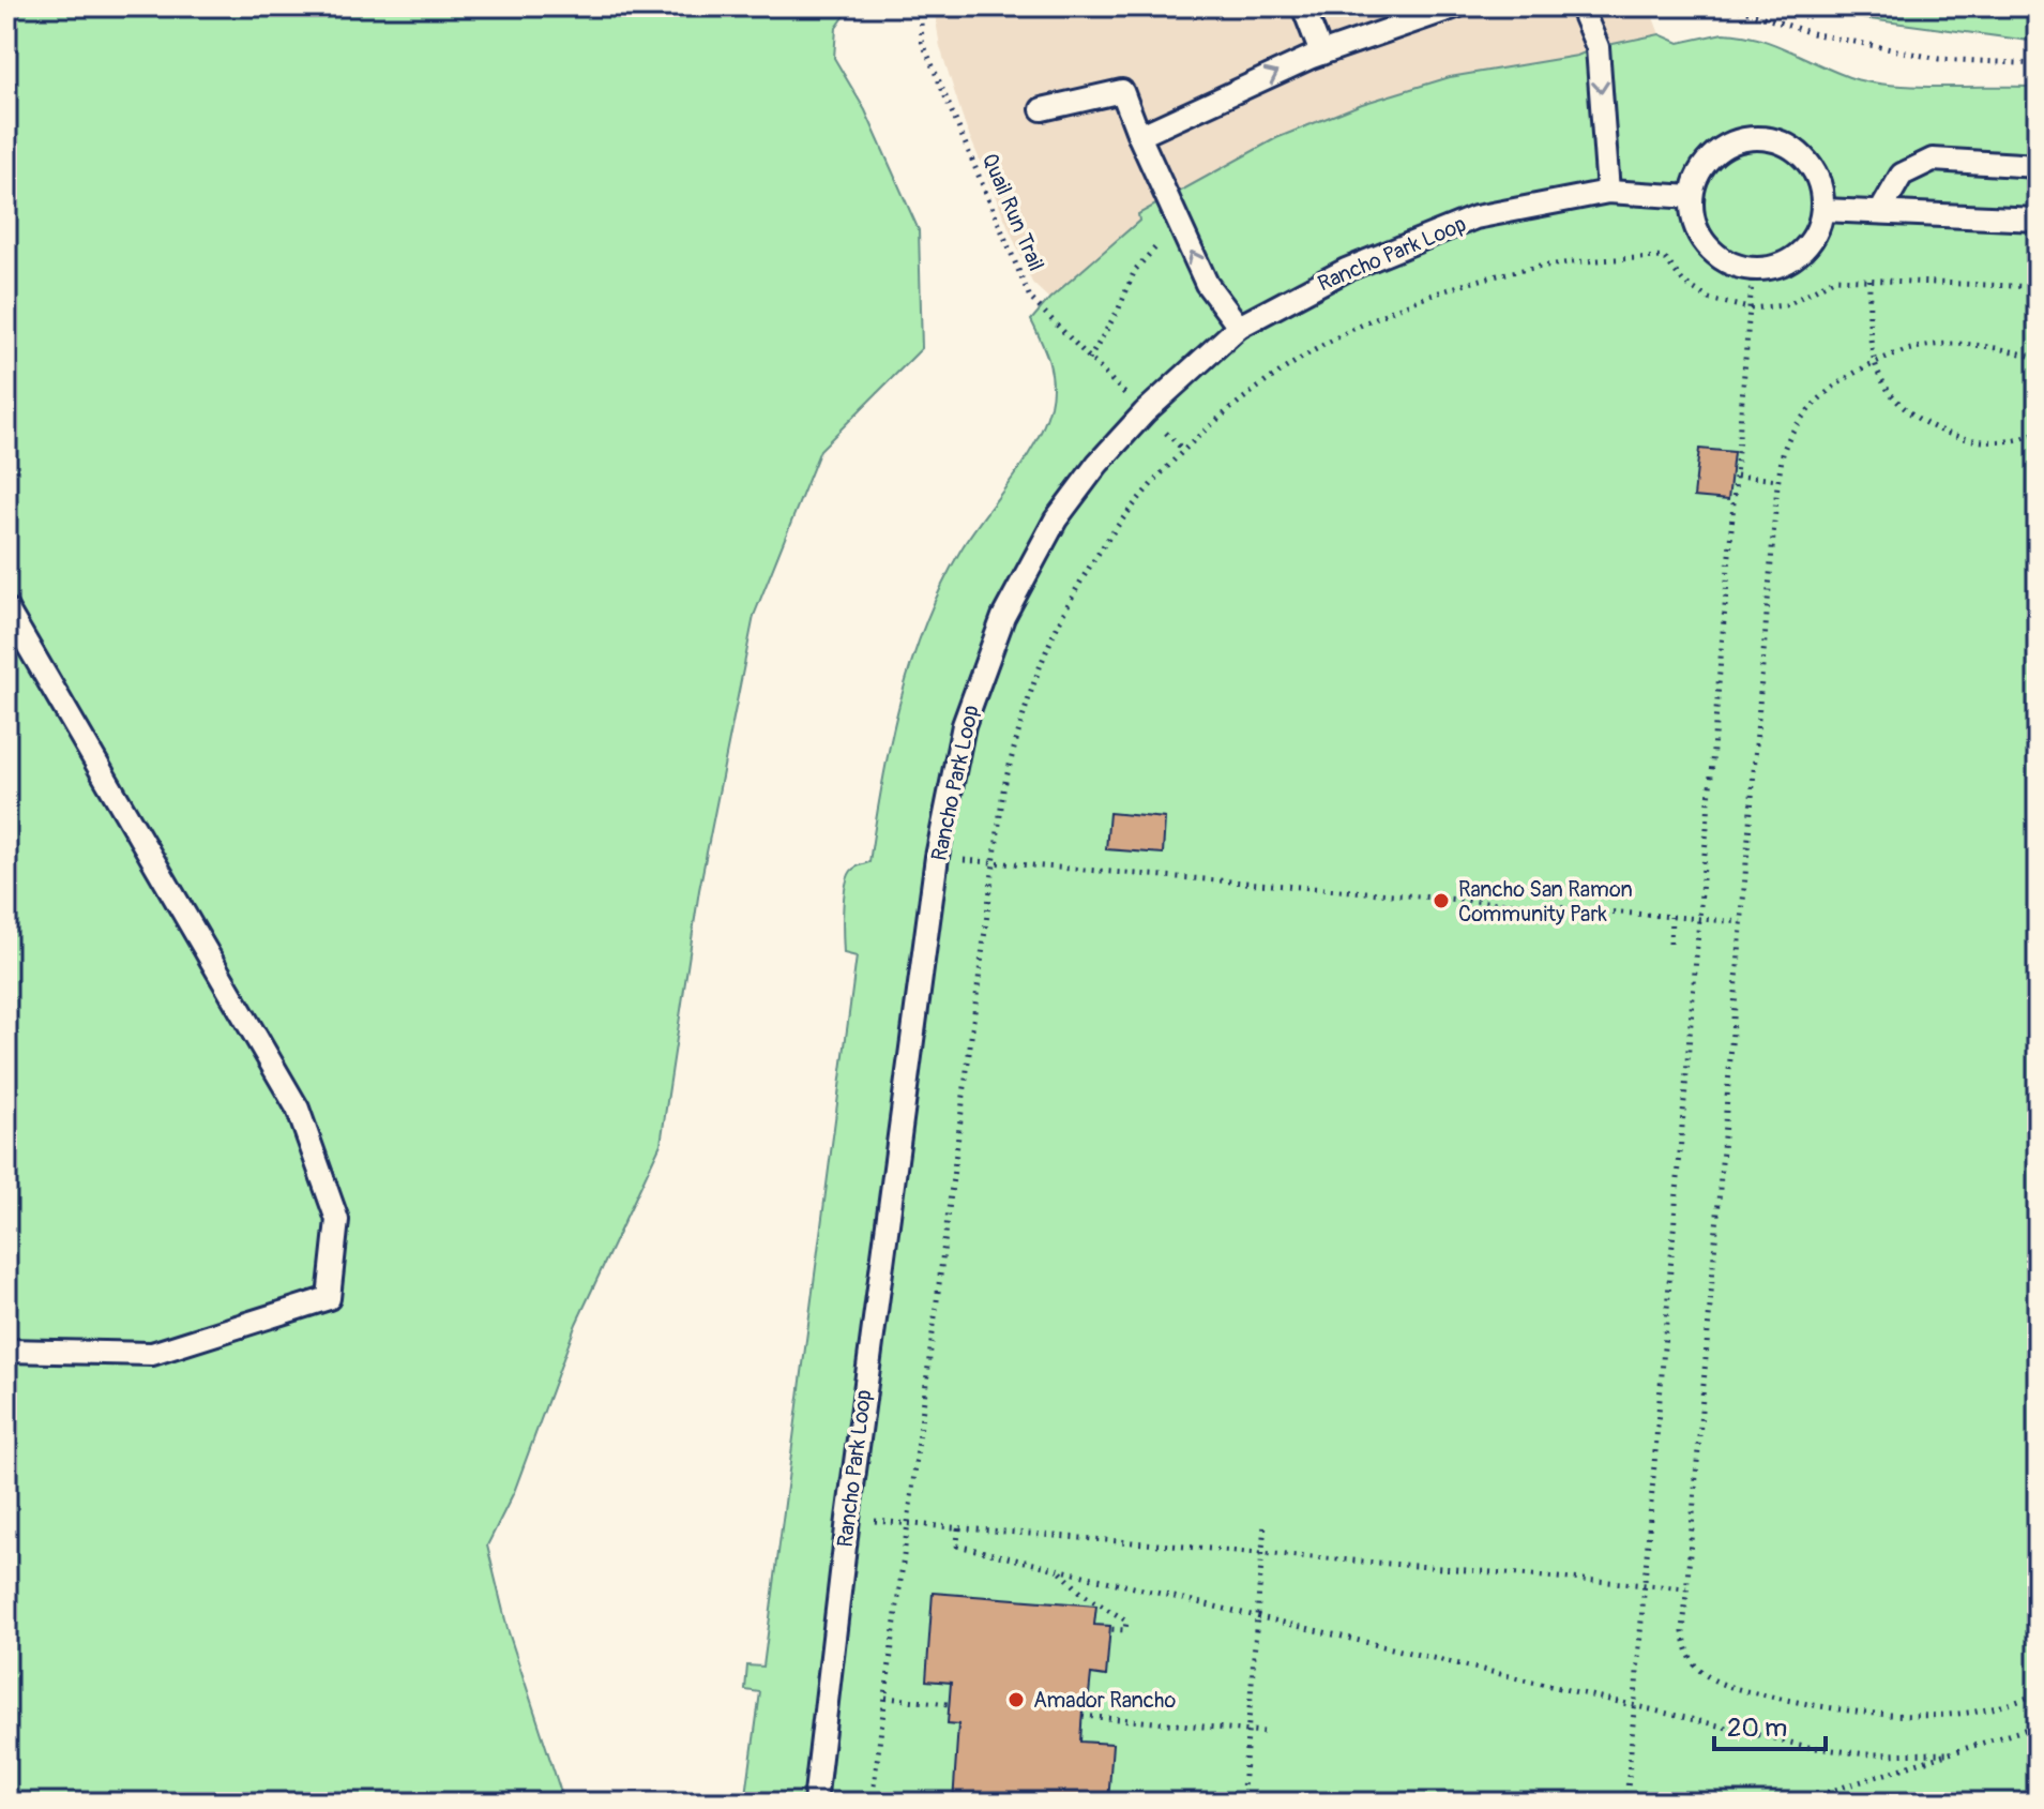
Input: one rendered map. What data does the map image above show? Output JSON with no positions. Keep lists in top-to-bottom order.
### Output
{
  "streets": {
    "lane": ["Rancho Park Loop"],
    "path": ["Quail Run Trail"]
  },
  "places": ["Rancho San Ramon Community Park", "Amador Rancho"],
  "scale_bar": "20 m"
}
